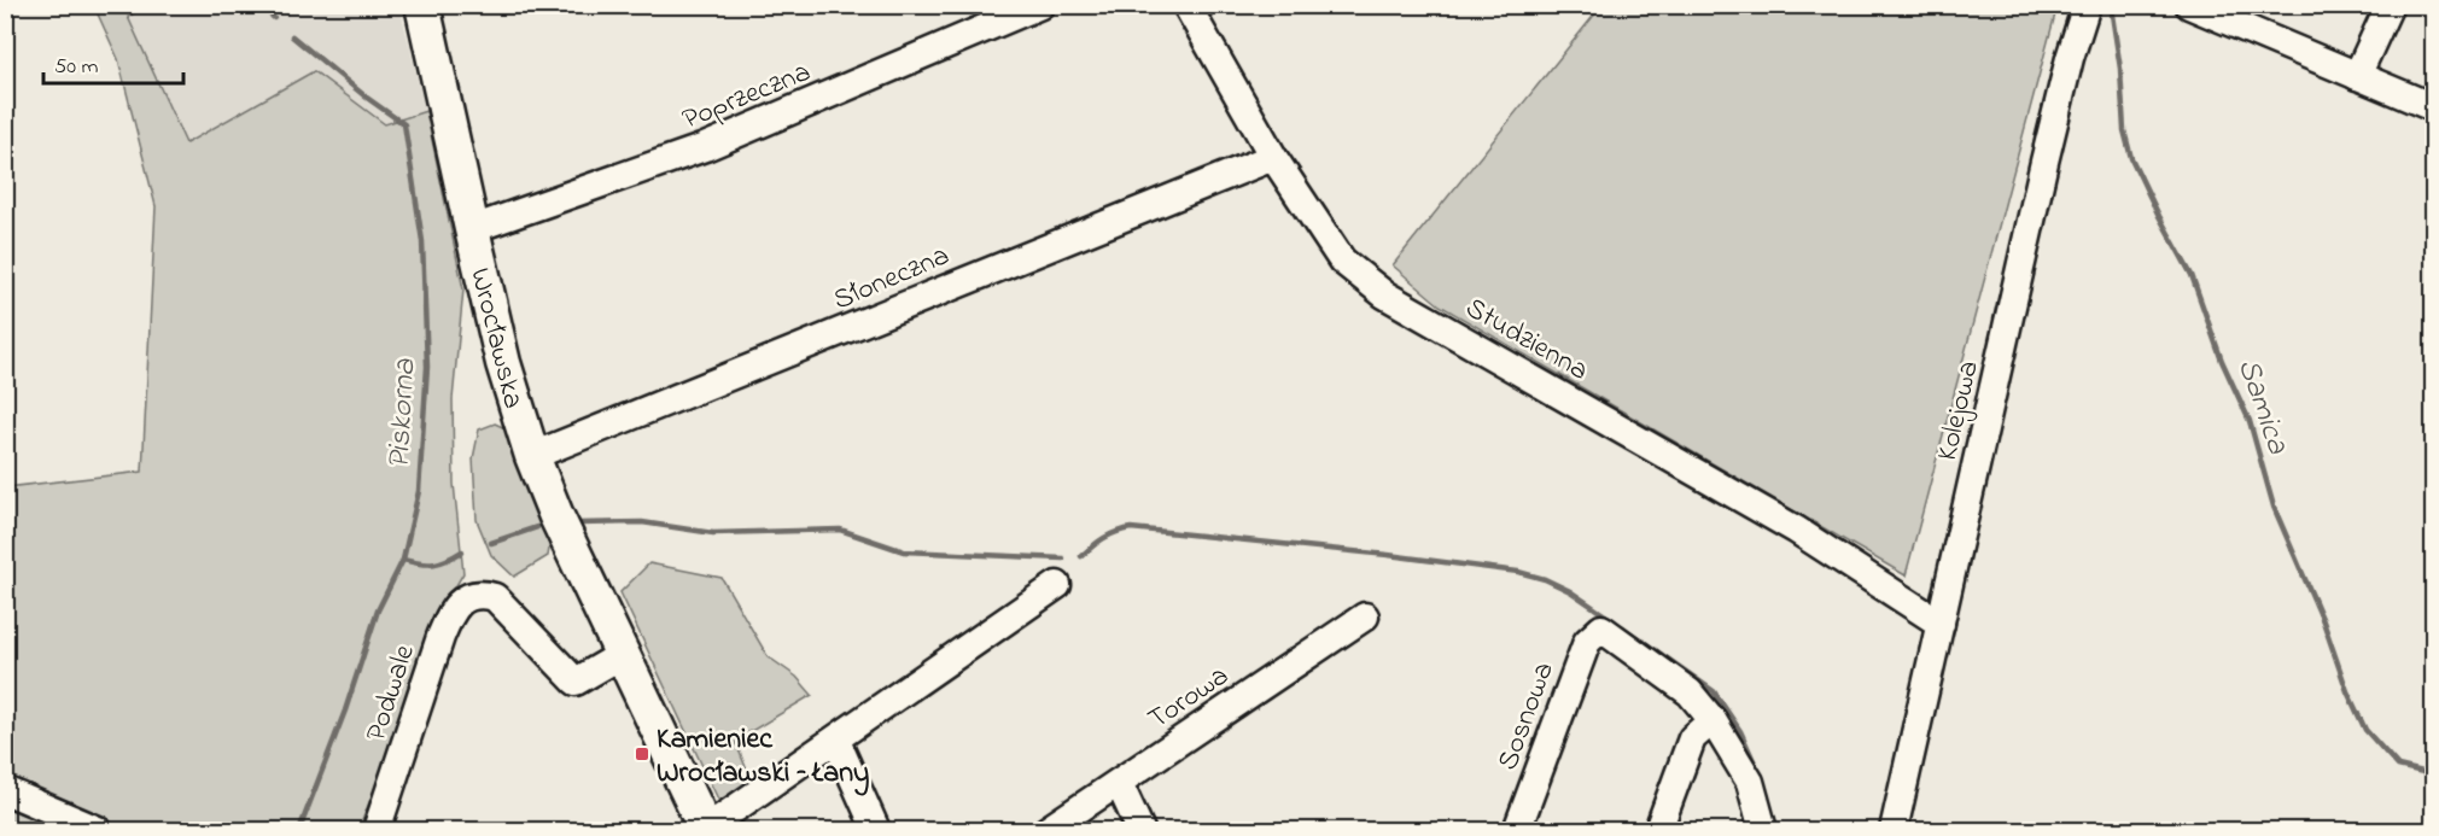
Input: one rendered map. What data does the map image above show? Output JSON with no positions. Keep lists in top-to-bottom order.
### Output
{
  "streets": {
    "main road": ["Wrocławska"],
    "street": [
      "Poprzeczna",
      "Słoneczna",
      "Studzienna",
      "Kolejowa",
      "Podwale",
      "Torowa",
      "Sosnowa"
    ]
  },
  "crossings": [
    ["Poprzeczna", "Wrocławska"],
    ["Słoneczna", "Wrocławska"],
    ["Słoneczna", "Studzienna"],
    ["Wrocławska", "Podwale"],
    ["Studzienna", "Kolejowa"]
  ],
  "water": ["Samica", "Piskorna"],
  "places": {
    "transit": ["Kamieniec Wrocławski – Łany"]
  },
  "scale_bar": "50 m"
}
